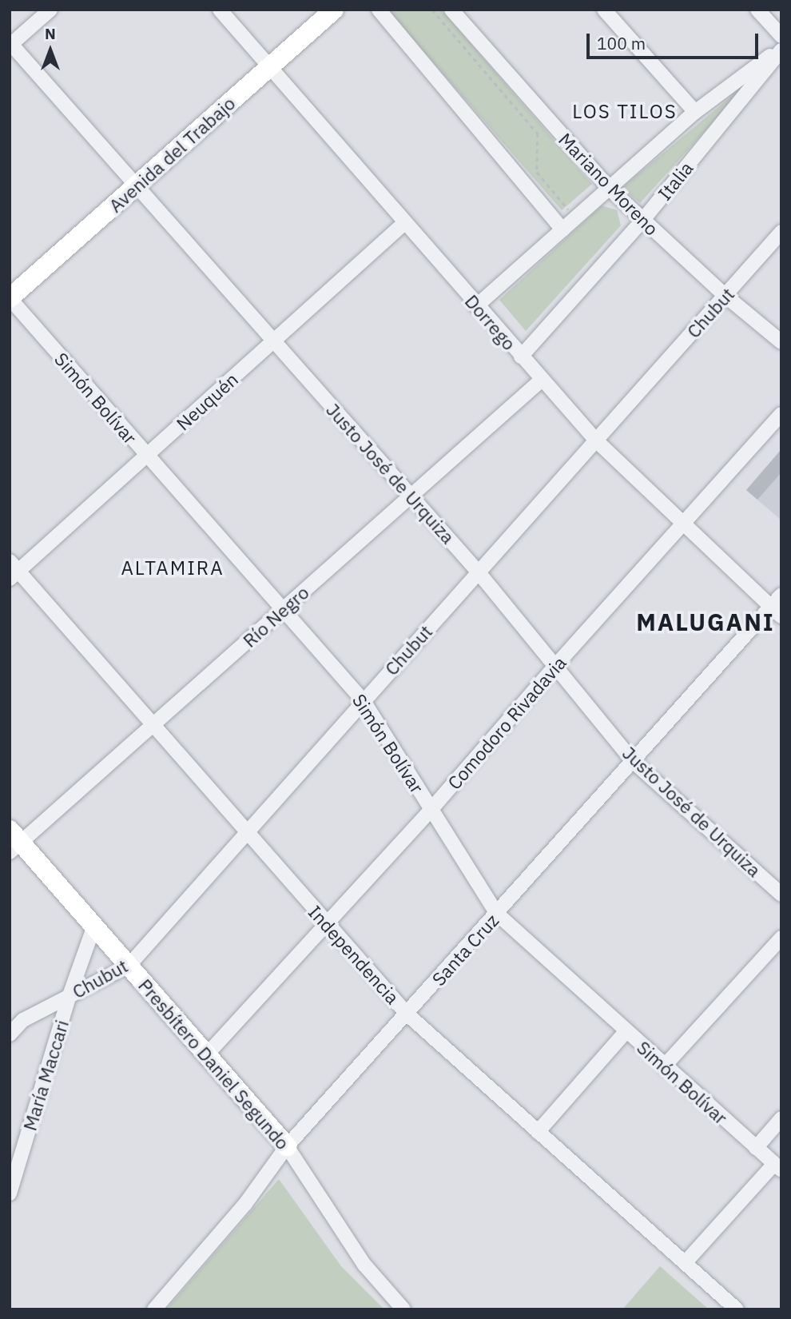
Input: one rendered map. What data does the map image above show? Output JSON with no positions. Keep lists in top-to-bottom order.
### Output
{
  "streets": {
    "main road": ["Avenida del Trabajo", "Presbítero Daniel Segundo"],
    "street": [
      "Italia",
      "Mariano Moreno",
      "Chubut",
      "Dorrego",
      "Simón Bolívar",
      "Neuquén",
      "Justo José de Urquiza",
      "Río Negro",
      "Comodoro Rivadavia",
      "Santa Cruz",
      "Independencia",
      "María Maccari"
    ]
  },
  "crossings": [
    ["Avenida del Trabajo", "Dorrego"],
    ["Avenida del Trabajo", "Simón Bolívar"],
    ["Avenida del Trabajo", "Justo José de Urquiza"],
    ["Italia", "Mariano Moreno"],
    ["Italia", "Dorrego"],
    ["Mariano Moreno", "Chubut"],
    ["Chubut", "Dorrego"],
    ["Chubut", "Simón Bolívar"],
    ["Chubut", "Justo José de Urquiza"],
    ["Chubut", "Independencia"],
    ["Chubut", "Presbítero Daniel Segundo"],
    ["Chubut", "María Maccari"],
    ["Dorrego", "Neuquén"],
    ["Dorrego", "Río Negro"],
    ["Dorrego", "Comodoro Rivadavia"],
    ["Dorrego", "Santa Cruz"],
    ["Simón Bolívar", "Neuquén"],
    ["Simón Bolívar", "Río Negro"],
    ["Simón Bolívar", "Comodoro Rivadavia"],
    ["Simón Bolívar", "Santa Cruz"],
    ["Neuquén", "Justo José de Urquiza"],
    ["Neuquén", "Independencia"],
    ["Justo José de Urquiza", "Río Negro"],
    ["Justo José de Urquiza", "Comodoro Rivadavia"],
    ["Justo José de Urquiza", "Santa Cruz"],
    ["Río Negro", "Independencia"],
    ["Río Negro", "Presbítero Daniel Segundo"],
    ["Comodoro Rivadavia", "Independencia"],
    ["Comodoro Rivadavia", "Presbítero Daniel Segundo"],
    ["Santa Cruz", "Independencia"],
    ["Santa Cruz", "Presbítero Daniel Segundo"],
    ["Presbítero Daniel Segundo", "María Maccari"]
  ],
  "districts": ["LOS TILOS", "ALTAMIRA", "MALUGANI"],
  "scale_bar": "100 m",
  "north": "top"
}
